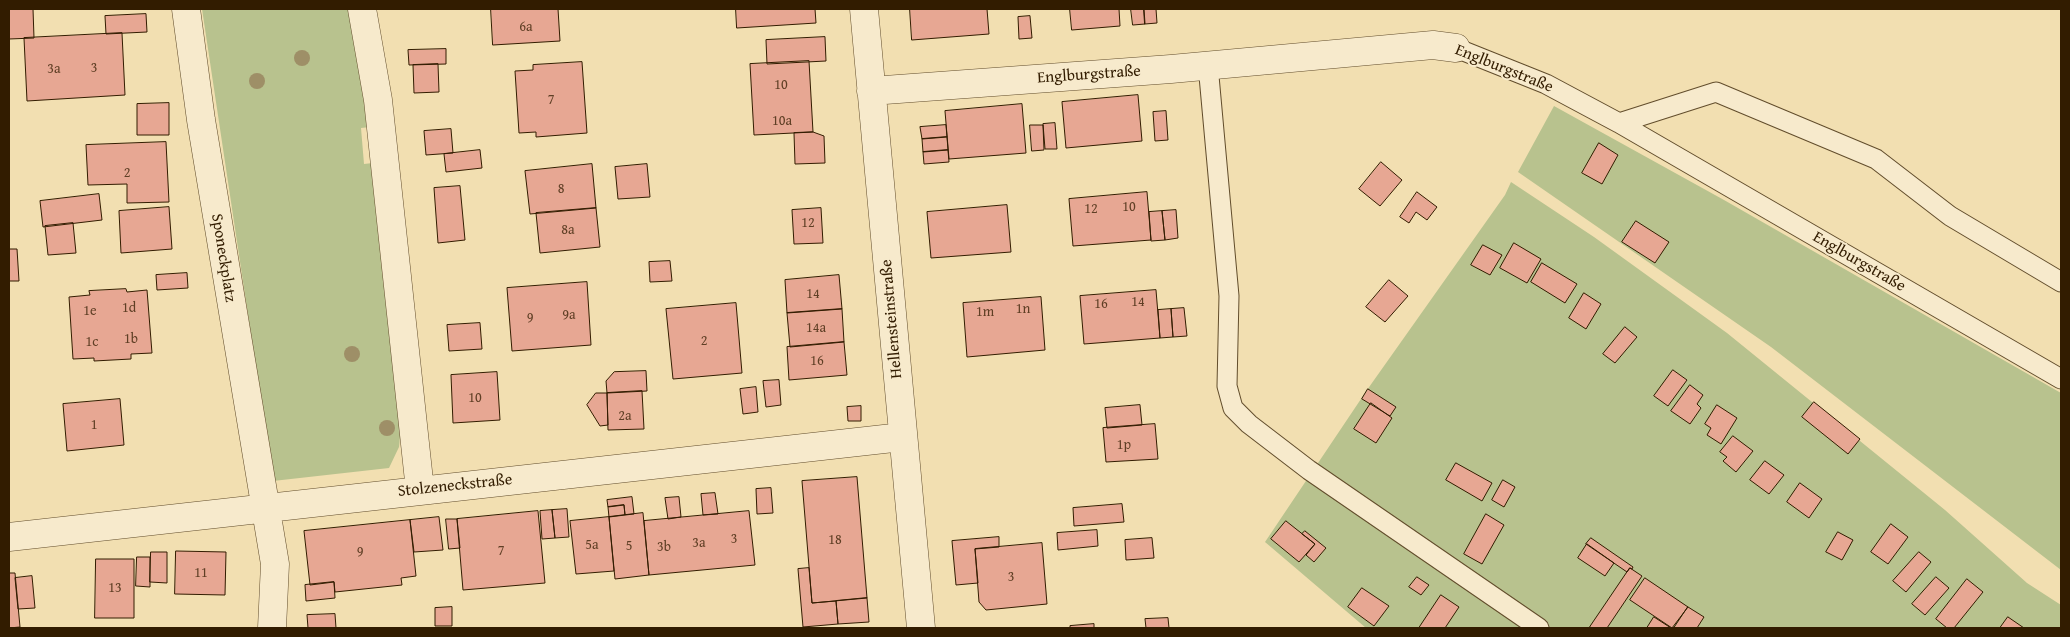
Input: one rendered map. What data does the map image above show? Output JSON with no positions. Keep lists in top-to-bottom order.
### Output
{
  "streets": {
    "street": [
      "Englburgstraße",
      "Sponeckplatz",
      "Hellensteinstraße",
      "Stolzeneckstraße"
    ]
  },
  "crossings": [
    ["Englburgstraße", "Hellensteinstraße"],
    ["Sponeckplatz", "Stolzeneckstraße"],
    ["Hellensteinstraße", "Stolzeneckstraße"]
  ],
  "house_numbers": [
    "6a",
    "3",
    "3a",
    "10",
    "7",
    "10a",
    "2",
    "8",
    "10",
    "12",
    "12",
    "8a",
    "14",
    "14",
    "16",
    "1d",
    "1n",
    "1e",
    "1m",
    "9a",
    "9",
    "14a",
    "1b",
    "2",
    "1c",
    "16",
    "10",
    "2a",
    "1",
    "1p",
    "3",
    "18",
    "3a",
    "5a",
    "5",
    "3b",
    "7",
    "9",
    "11",
    "3",
    "13"
  ]
}
